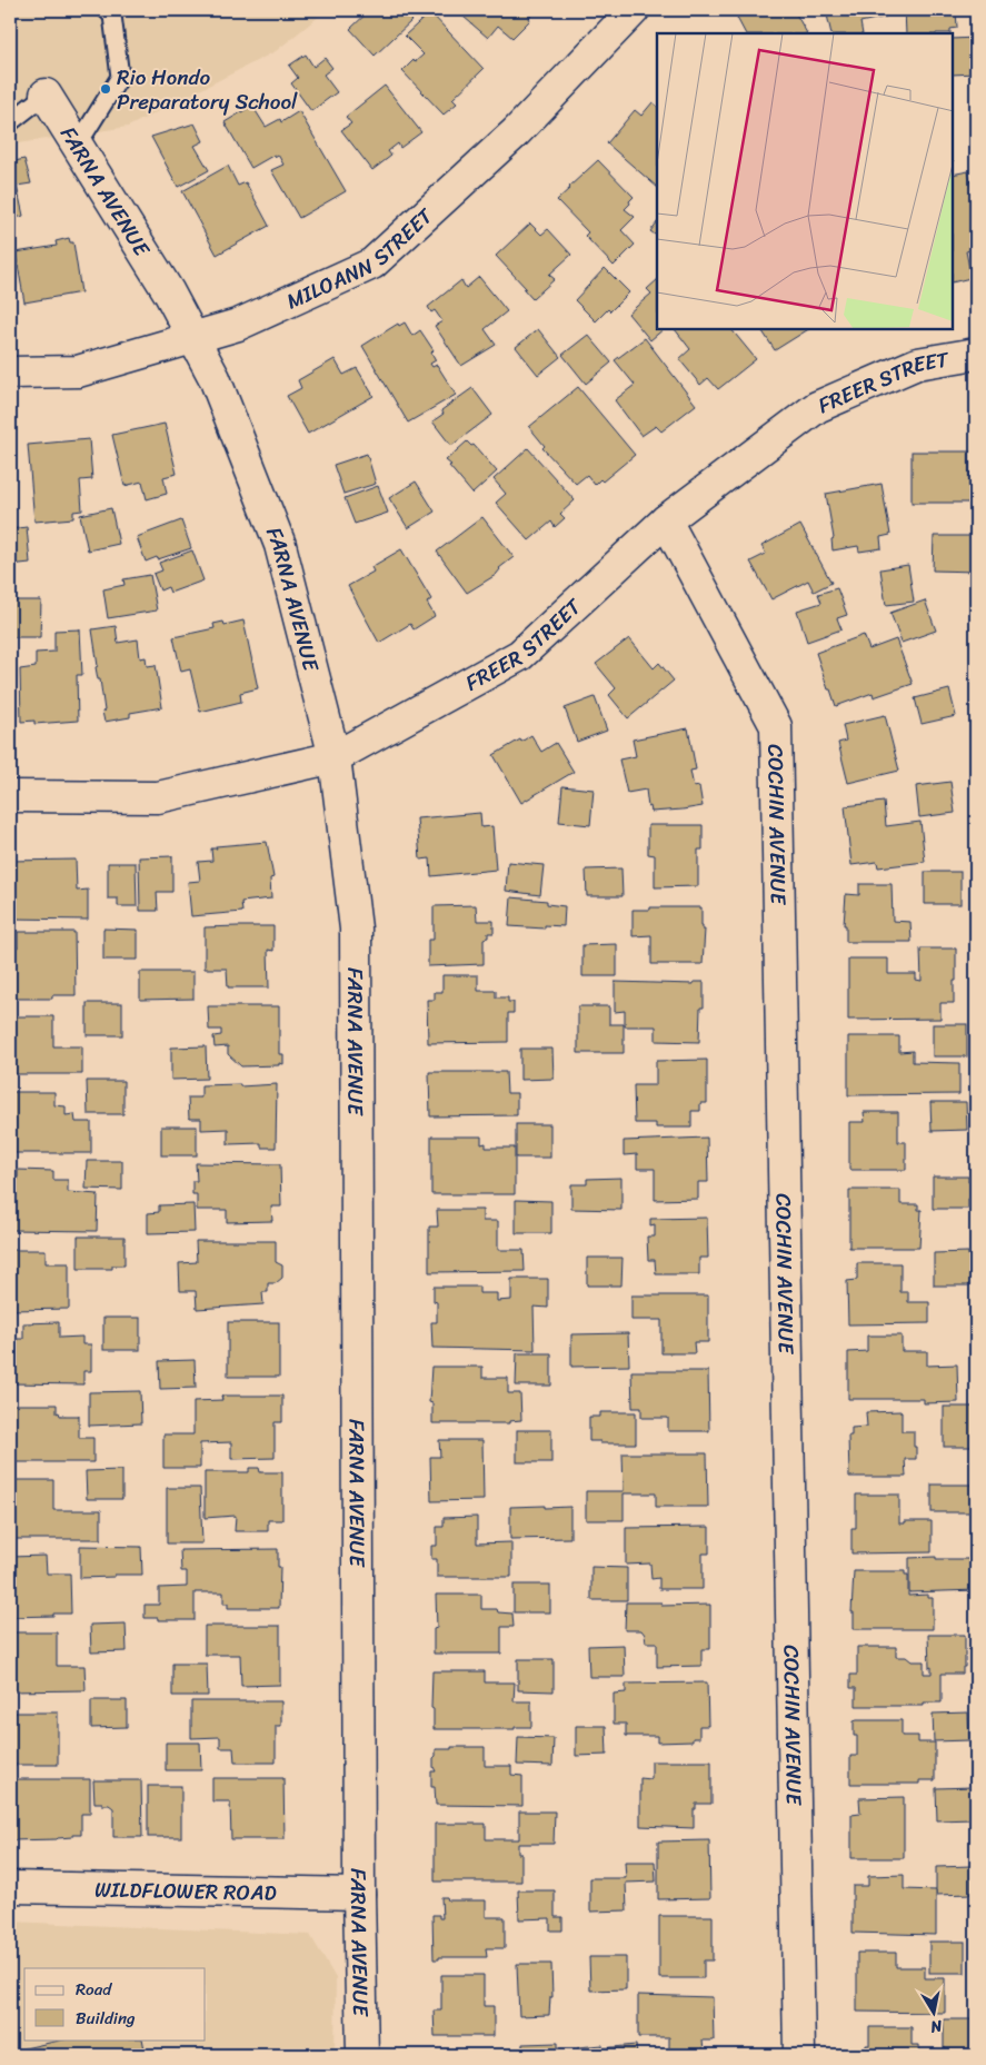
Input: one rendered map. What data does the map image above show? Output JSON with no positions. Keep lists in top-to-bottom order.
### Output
{
  "streets": {
    "street": [
      "FARNA AVENUE",
      "MILOANN STREET",
      "FREER STREET",
      "COCHIN AVENUE",
      "WILDFLOWER ROAD"
    ]
  },
  "crossings": [
    ["FARNA AVENUE", "MILOANN STREET"],
    ["FARNA AVENUE", "FREER STREET"],
    ["FARNA AVENUE", "WILDFLOWER ROAD"],
    ["FREER STREET", "COCHIN AVENUE"]
  ],
  "places": ["Rio Hondo Preparatory School"],
  "legend": ["Road", "Building"],
  "north": "bottom"
}
